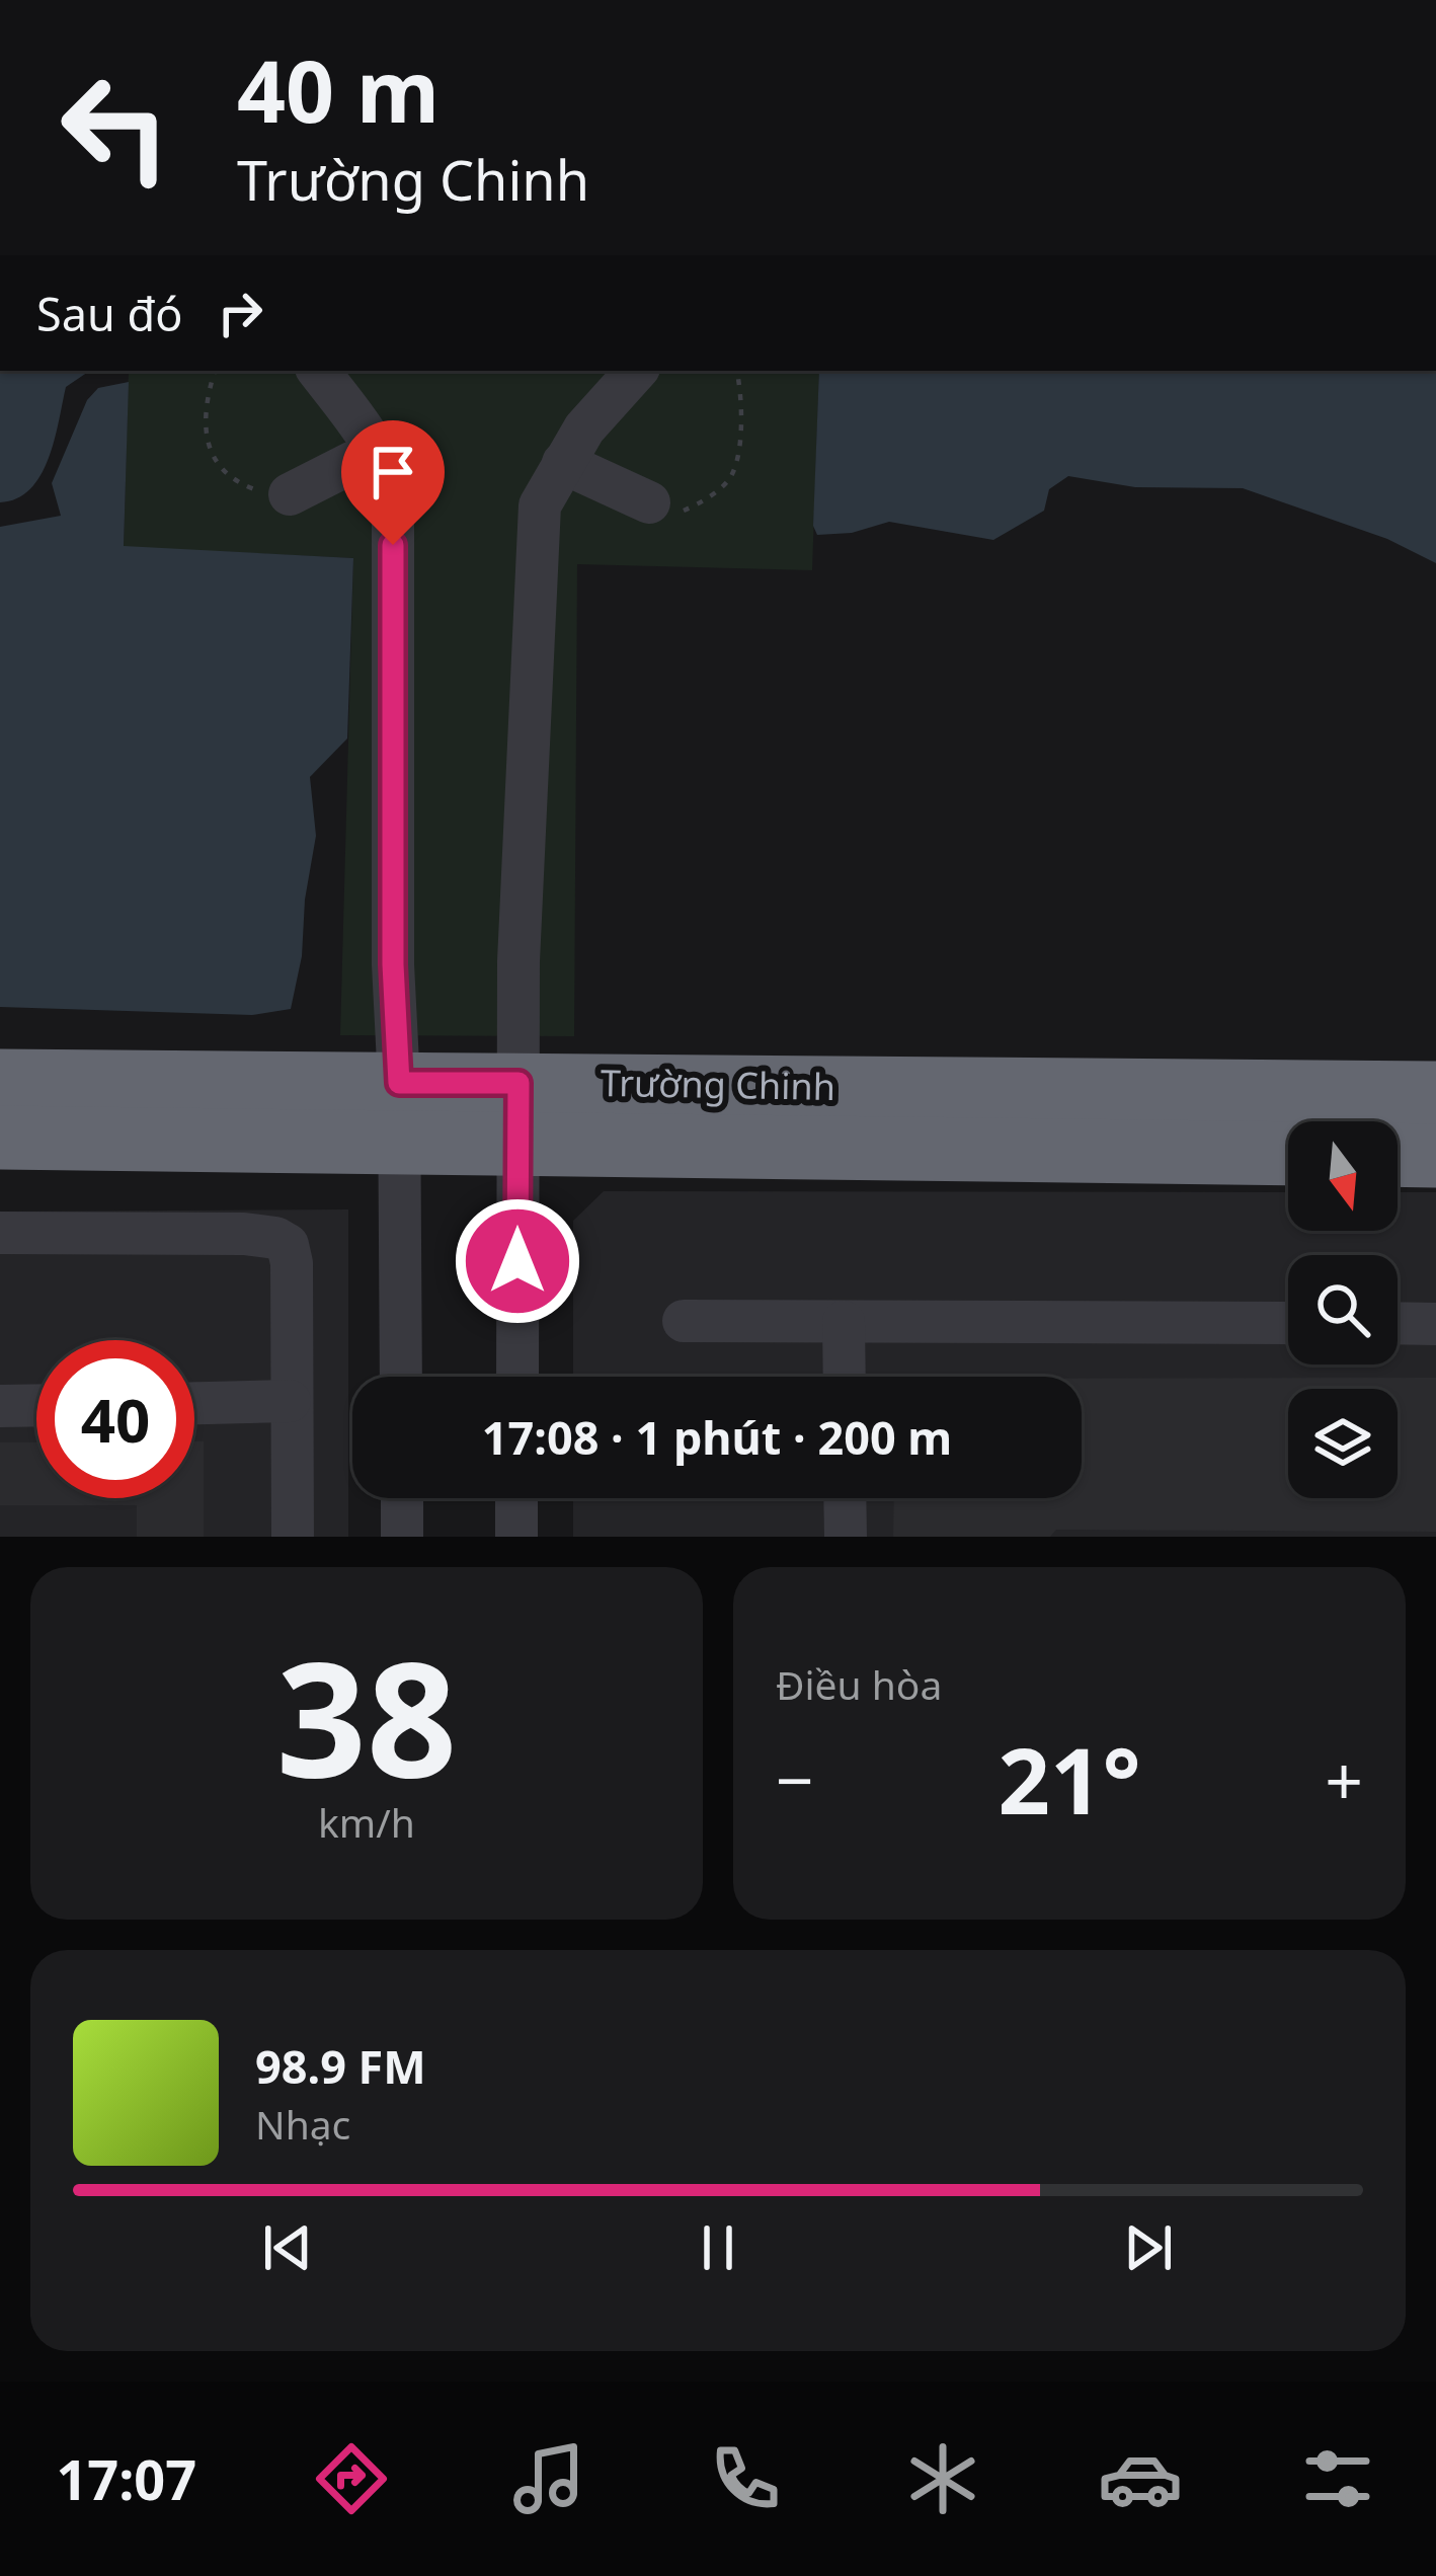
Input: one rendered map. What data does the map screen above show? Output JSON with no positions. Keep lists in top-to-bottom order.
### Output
{
  "streets": {
    "highway": ["Trường Chinh"]
  },
  "north": "bottom",
  "page": {
    "turn": ["40 m", "Trường Chinh"],
    "then": "Sau đó",
    "limit": "40",
    "trip": "17:08 · 1 phút · 200 m",
    "tile": [
      ["38", "km/h"],
      "Điều hòa"
    ],
    "heat": ["−", "21°", "+"],
    "song": ["98.9 FM", "Nhạc"],
    "tabs": "17:07"
  }
}
